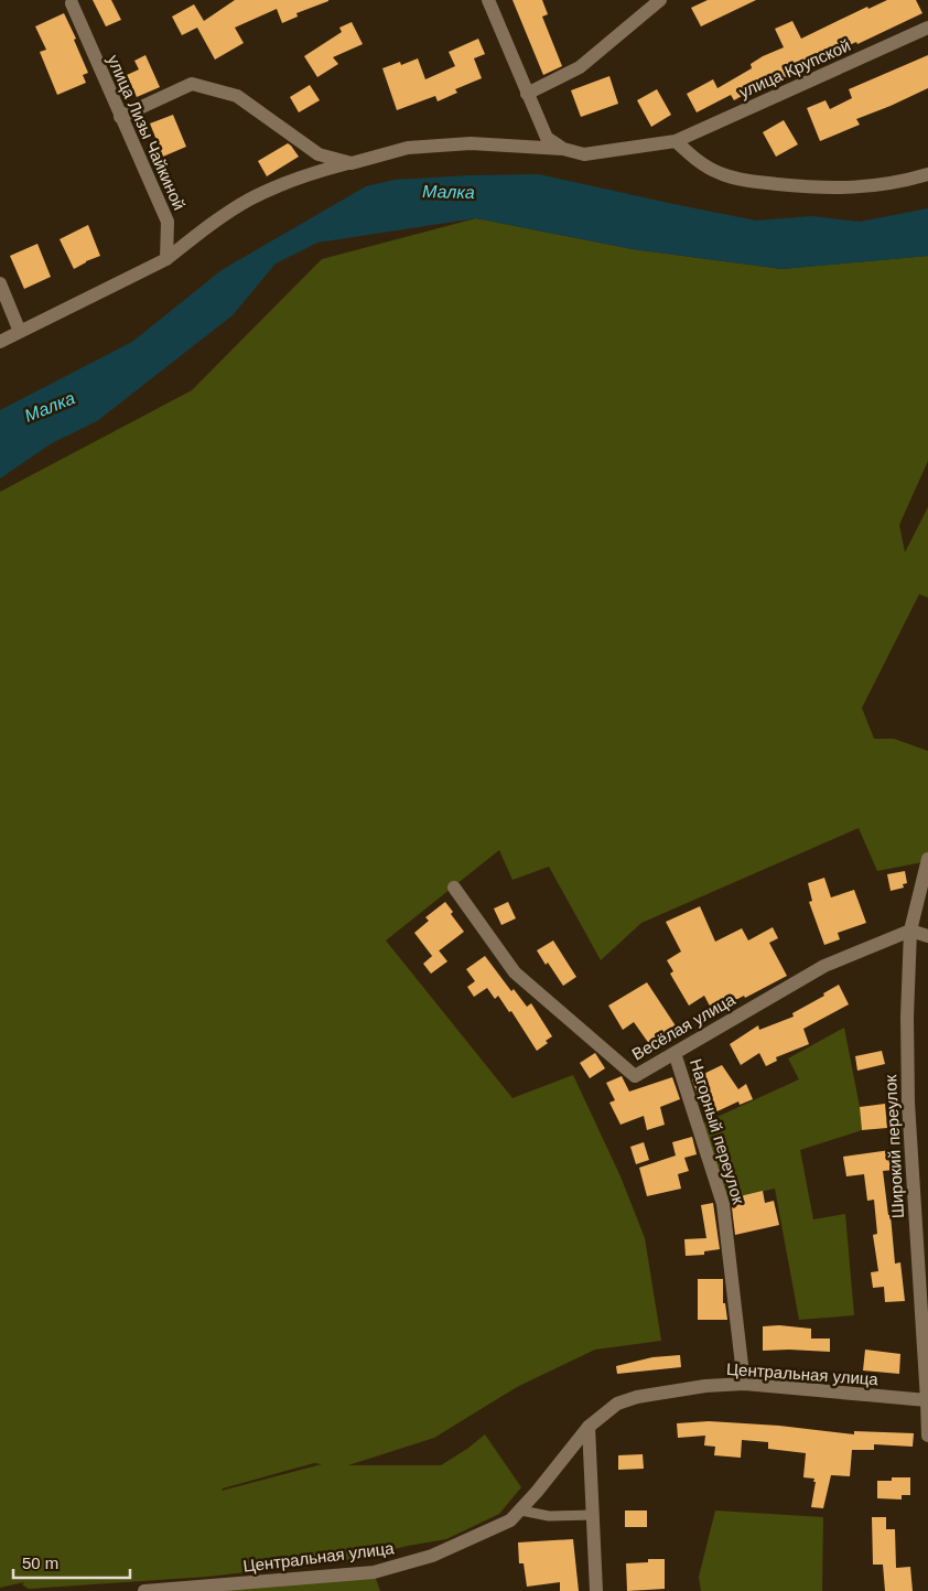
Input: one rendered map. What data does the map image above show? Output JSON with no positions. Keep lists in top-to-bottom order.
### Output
{
  "streets": {
    "street": [
      "улица Крупской",
      "улица Лизы Чайкиной",
      "Весёлая улица",
      "Нагорный переулок",
      "Широкий переулок",
      "Центральная улица"
    ]
  },
  "crossings": [
    ["улица Крупской", "улица Лизы Чайкиной"],
    ["Весёлая улица", "Нагорный переулок"],
    ["Весёлая улица", "Широкий переулок"],
    ["Нагорный переулок", "Центральная улица"],
    ["Широкий переулок", "Центральная улица"]
  ],
  "water": ["Малка"],
  "scale_bar": "50 m"
}
